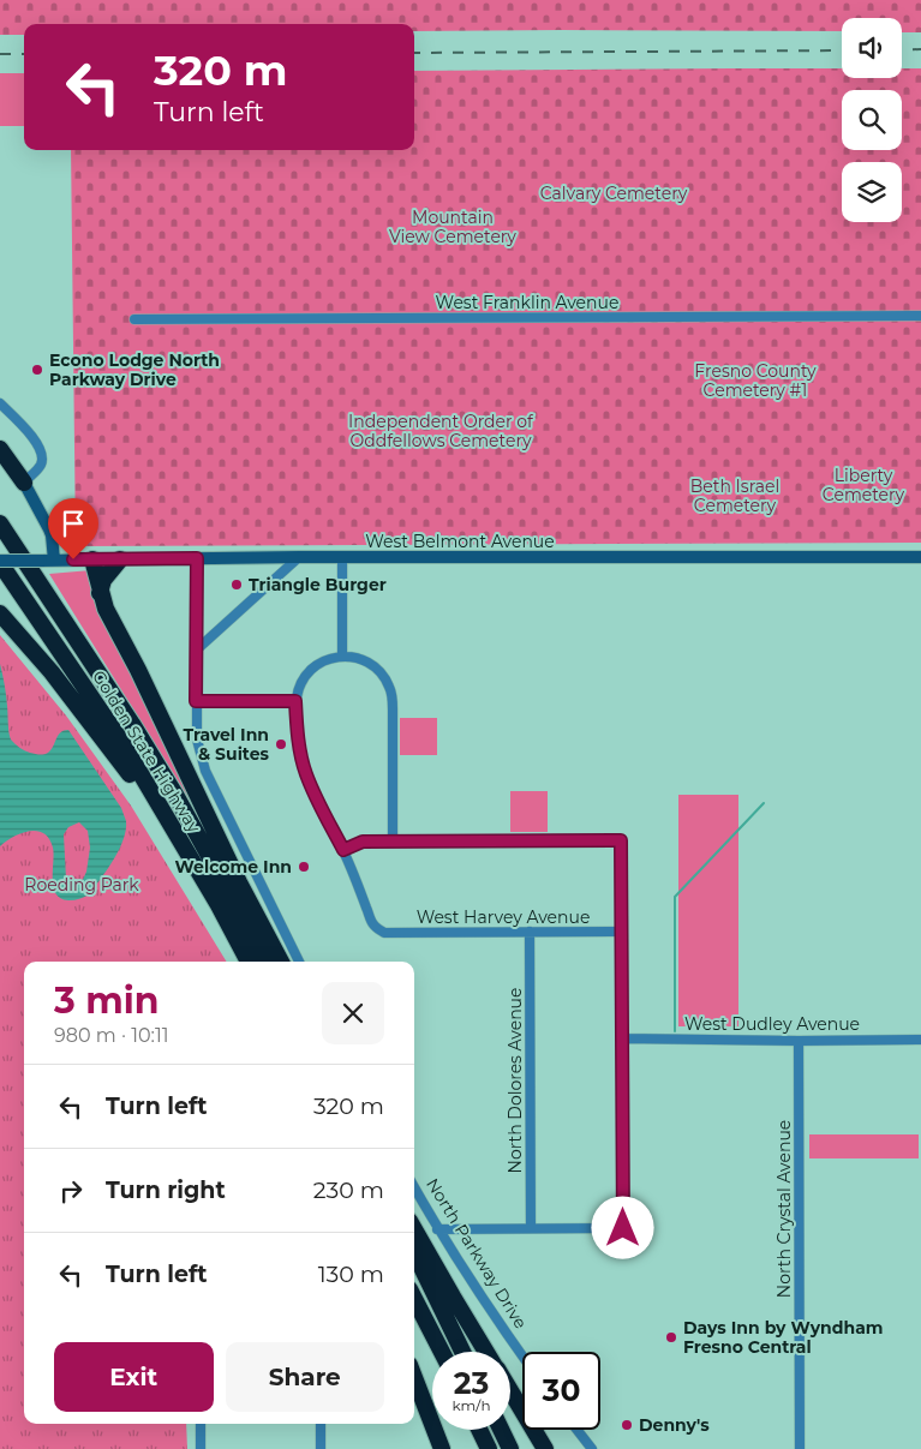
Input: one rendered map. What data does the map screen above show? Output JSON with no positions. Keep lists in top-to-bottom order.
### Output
{
  "streets": {
    "highway": ["Golden State Highway"],
    "main road": ["West Belmont Avenue"],
    "street": [
      "West Franklin Avenue",
      "West Harvey Avenue",
      "West Dudley Avenue",
      "North Dolores Avenue",
      "North Crystal Avenue",
      "North Parkway Drive"
    ]
  },
  "crossings": [
    ["West Belmont Avenue", "Golden State Highway"],
    ["West Harvey Avenue", "North Dolores Avenue"],
    ["West Dudley Avenue", "North Crystal Avenue"]
  ],
  "parks": [
    "Calvary Cemetery",
    "Mountain View Cemetery",
    "Fresno County Cemetery #1",
    "Independent Order of Oddfellows Cemetery",
    "Liberty Cemetery",
    "Beth Israel Cemetery",
    "Roeding Park"
  ],
  "places": [
    "Econo Lodge North Parkway Drive",
    "Triangle Burger",
    "Travel Inn & Suites",
    "Welcome Inn",
    "Days Inn by Wyndham Fresno Central",
    "Denny's"
  ],
  "page": {
    "turn": ["320 m", "Turn left"],
    "heading": ["3 min", "980 m · 10:11"],
    "list": [
      {
        "name": "Turn left",
        "value": "320 m"
      },
      {
        "name": "Turn right",
        "value": "230 m"
      },
      {
        "name": "Turn left",
        "value": "130 m"
      }
    ],
    "buttons": ["Exit", "Share"],
    "speed": "23 km/h",
    "limit": "30"
  }
}
